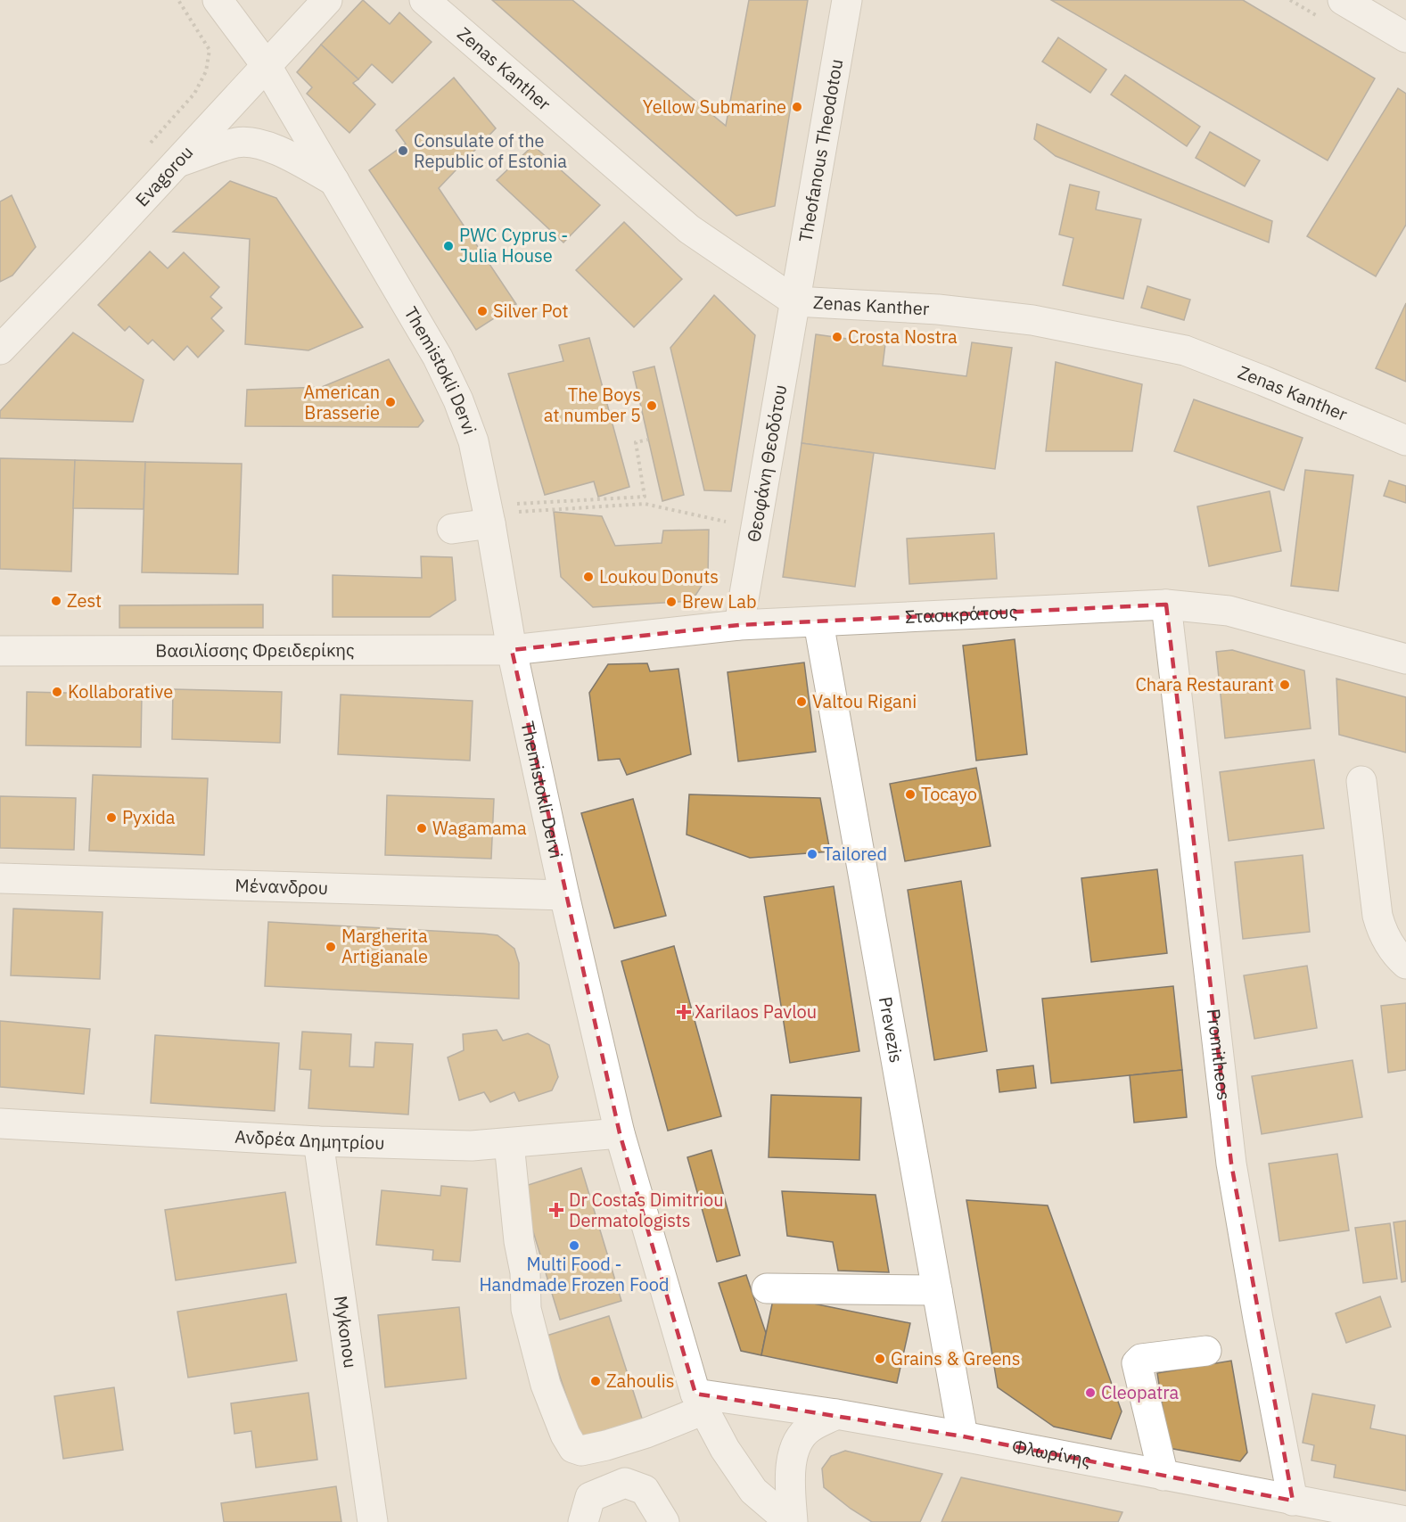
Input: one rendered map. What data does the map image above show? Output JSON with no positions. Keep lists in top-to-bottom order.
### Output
{
  "streets": {
    "street": [
      "Zenas Kanther",
      "Theofanous Theodotou",
      "Evagorou",
      "Themistokli Dervi",
      "Θεοφάνη Θεοδότου",
      "Στασικράτους",
      "Βασιλίσσης Φρειδερίκης",
      "Μένανδρου",
      "Prevezis",
      "Promitheos",
      "Ανδρέα Δημητρίου",
      "Mykonou",
      "Φλωρίνης"
    ]
  },
  "crossings": [
    ["Zenas Kanther", "Theofanous Theodotou"],
    ["Zenas Kanther", "Θεοφάνη Θεοδότου"],
    ["Theofanous Theodotou", "Θεοφάνη Θεοδότου"],
    ["Evagorou", "Themistokli Dervi"],
    ["Themistokli Dervi", "Στασικράτους"],
    ["Themistokli Dervi", "Βασιλίσσης Φρειδερίκης"],
    ["Themistokli Dervi", "Μένανδρου"],
    ["Themistokli Dervi", "Ανδρέα Δημητρίου"],
    ["Themistokli Dervi", "Φλωρίνης"],
    ["Θεοφάνη Θεοδότου", "Στασικράτους"],
    ["Στασικράτους", "Βασιλίσσης Φρειδερίκης"],
    ["Στασικράτους", "Prevezis"],
    ["Στασικράτους", "Promitheos"],
    ["Prevezis", "Φλωρίνης"],
    ["Promitheos", "Φλωρίνης"],
    ["Ανδρέα Δημητρίου", "Mykonou"]
  ],
  "places": {
    "other": [
      "Yellow Submarine",
      "Consulate of the Republic of Estonia",
      "PWC Cyprus - Julia House",
      "Silver Pot",
      "Crosta Nostra",
      "American Brasserie",
      "The Boys at number 5",
      "Loukou Donuts",
      "Zest",
      "Brew Lab",
      "Chara Restaurant",
      "Kollaborative",
      "Valtou Rigani",
      "Tocayo",
      "Pyxida",
      "Wagamama",
      "Tailored",
      "Margherita Artigianale",
      "Multi Food - Handmade Frozen Food",
      "Grains & Greens",
      "Zahoulis",
      "Cleopatra"
    ],
    "health": ["Xarilaos Pavlou", "Dr Costas Dimitriou Dermatologists"]
  }
}
